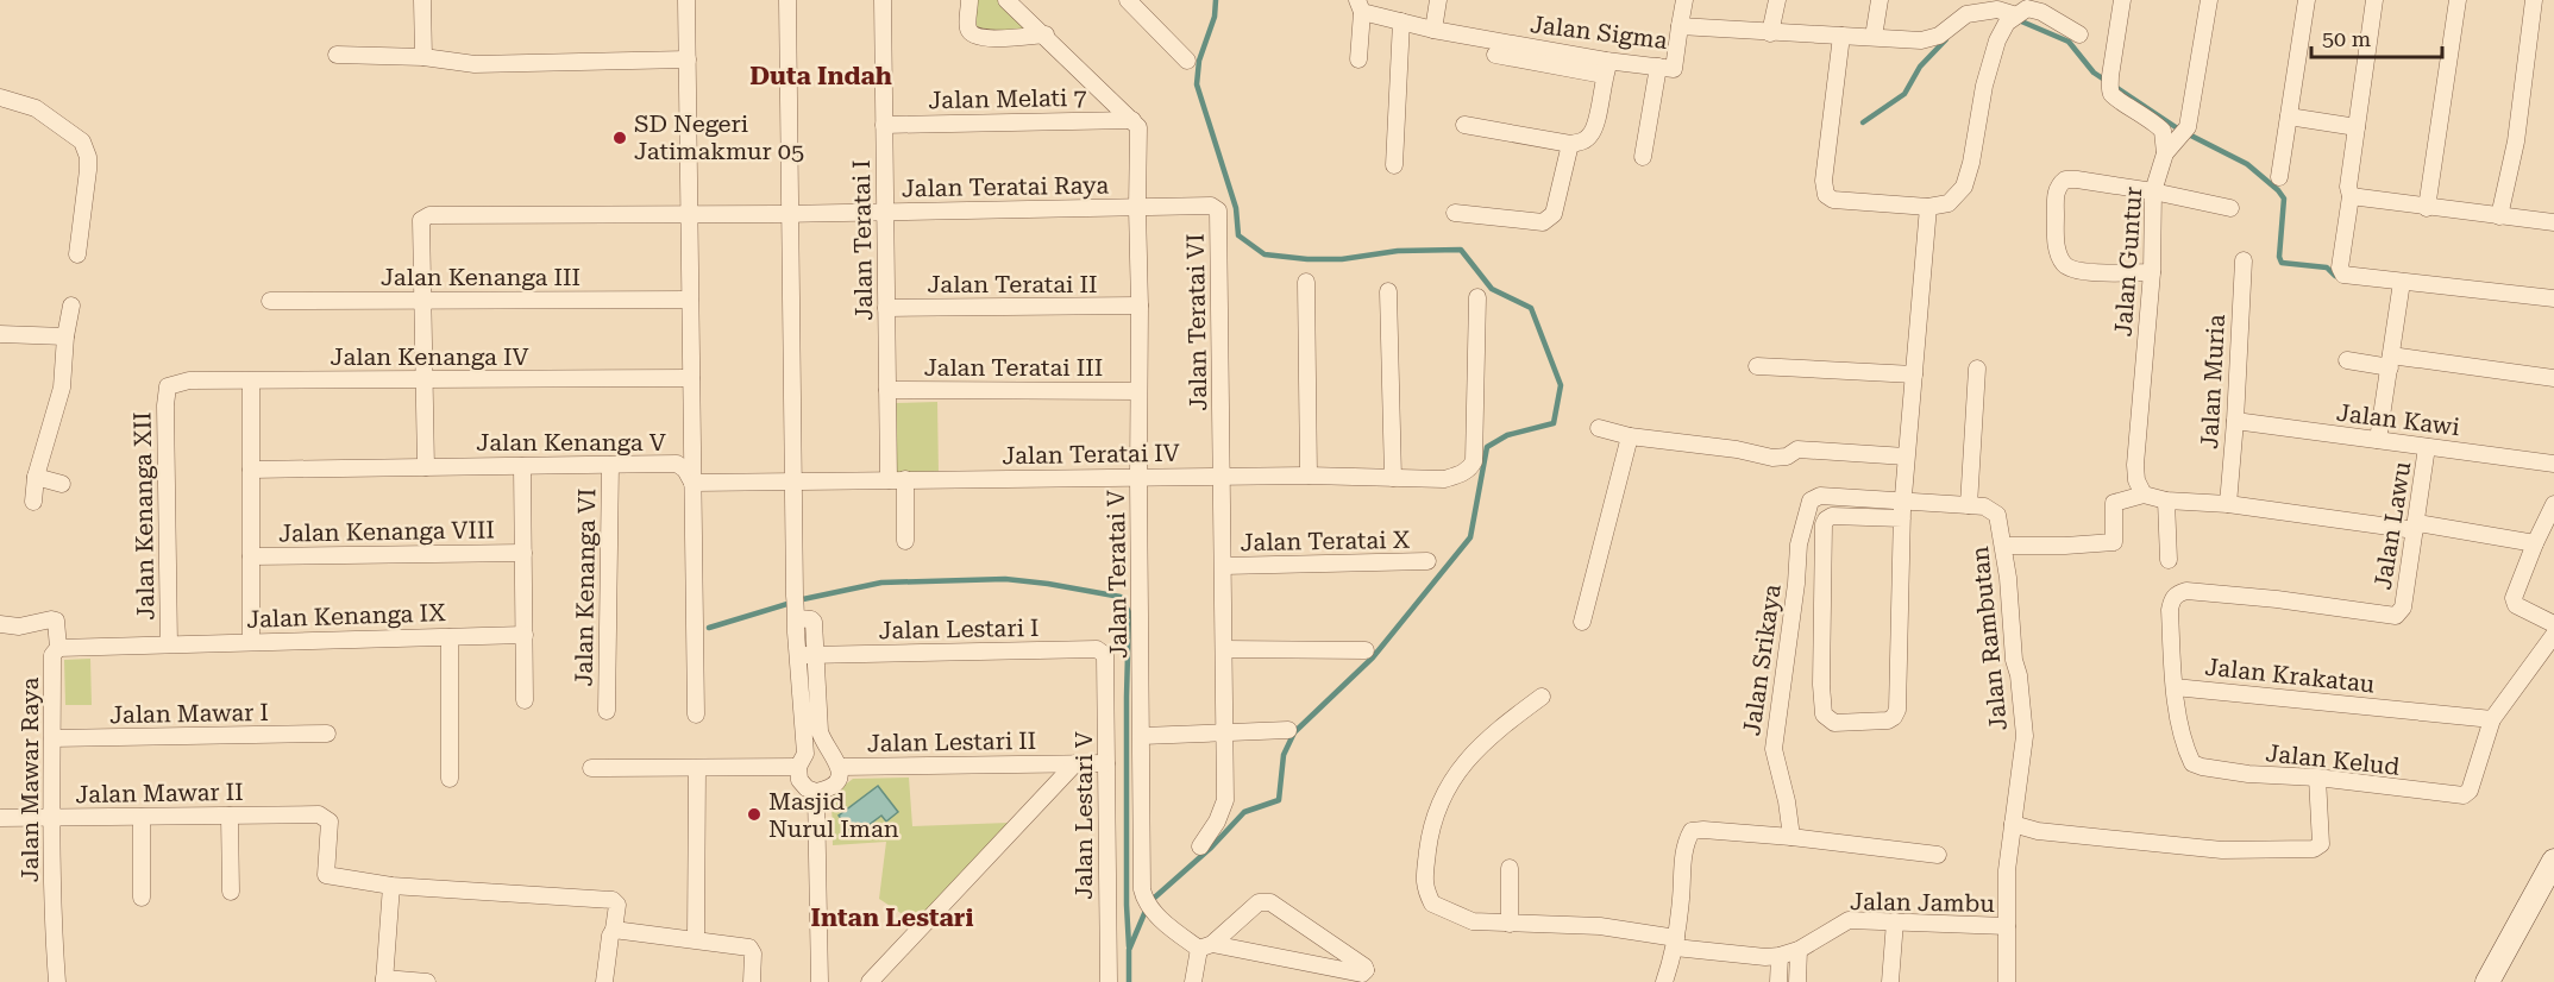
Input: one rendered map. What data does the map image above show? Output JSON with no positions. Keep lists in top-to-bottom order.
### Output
{
  "streets": {
    "street": [
      "Jalan Sigma",
      "Jalan Melati 7",
      "Jalan Teratai Raya",
      "Jalan Teratai I",
      "Jalan Guntur",
      "Jalan Kenanga III",
      "Jalan Teratai II",
      "Jalan Teratai VI",
      "Jalan Kenanga IV",
      "Jalan Teratai III",
      "Jalan Muria",
      "Jalan Kawi",
      "Jalan Kenanga V",
      "Jalan Teratai IV",
      "Jalan Kenanga XII",
      "Jalan Lawu",
      "Jalan Kenanga VIII",
      "Jalan Teratai X",
      "Jalan Teratai V",
      "Jalan Kenanga VI",
      "Jalan Kenanga IX",
      "Jalan Lestari I",
      "Jalan Rambutan",
      "Jalan Srikaya",
      "Jalan Krakatau",
      "Jalan Mawar I",
      "Jalan Lestari II",
      "Jalan Kelud",
      "Jalan Mawar Raya",
      "Jalan Mawar II",
      "Jalan Lestari V",
      "Jalan Jambu"
    ]
  },
  "crossings": [
    ["Jalan Melati 7", "Jalan Teratai I"],
    ["Jalan Melati 7", "Jalan Teratai V"],
    ["Jalan Teratai Raya", "Jalan Teratai I"],
    ["Jalan Teratai Raya", "Jalan Kenanga III"],
    ["Jalan Teratai Raya", "Jalan Teratai VI"],
    ["Jalan Teratai Raya", "Jalan Teratai V"],
    ["Jalan Teratai I", "Jalan Teratai II"],
    ["Jalan Teratai I", "Jalan Teratai III"],
    ["Jalan Teratai I", "Jalan Teratai IV"],
    ["Jalan Teratai II", "Jalan Teratai V"],
    ["Jalan Teratai VI", "Jalan Teratai IV"],
    ["Jalan Teratai VI", "Jalan Teratai X"],
    ["Jalan Kenanga IV", "Jalan Kenanga XII"],
    ["Jalan Teratai III", "Jalan Teratai V"],
    ["Jalan Muria", "Jalan Kawi"],
    ["Jalan Kawi", "Jalan Lawu"],
    ["Jalan Kenanga V", "Jalan Teratai IV"],
    ["Jalan Kenanga V", "Jalan Kenanga VI"],
    ["Jalan Teratai IV", "Jalan Teratai V"],
    ["Jalan Kenanga XII", "Jalan Kenanga IX"],
    ["Jalan Kenanga XII", "Jalan Mawar Raya"],
    ["Jalan Lawu", "Jalan Krakatau"],
    ["Jalan Kenanga IX", "Jalan Mawar Raya"],
    ["Jalan Lestari I", "Jalan Lestari V"],
    ["Jalan Rambutan", "Jalan Srikaya"],
    ["Jalan Rambutan", "Jalan Jambu"],
    ["Jalan Krakatau", "Jalan Kelud"],
    ["Jalan Mawar I", "Jalan Mawar Raya"],
    ["Jalan Lestari II", "Jalan Lestari V"],
    ["Jalan Mawar Raya", "Jalan Mawar II"]
  ],
  "districts": ["Duta Indah", "Intan Lestari"],
  "places": ["SD Negeri Jatimakmur 05", "Masjid Nurul Iman"],
  "scale_bar": "50 m"
}
